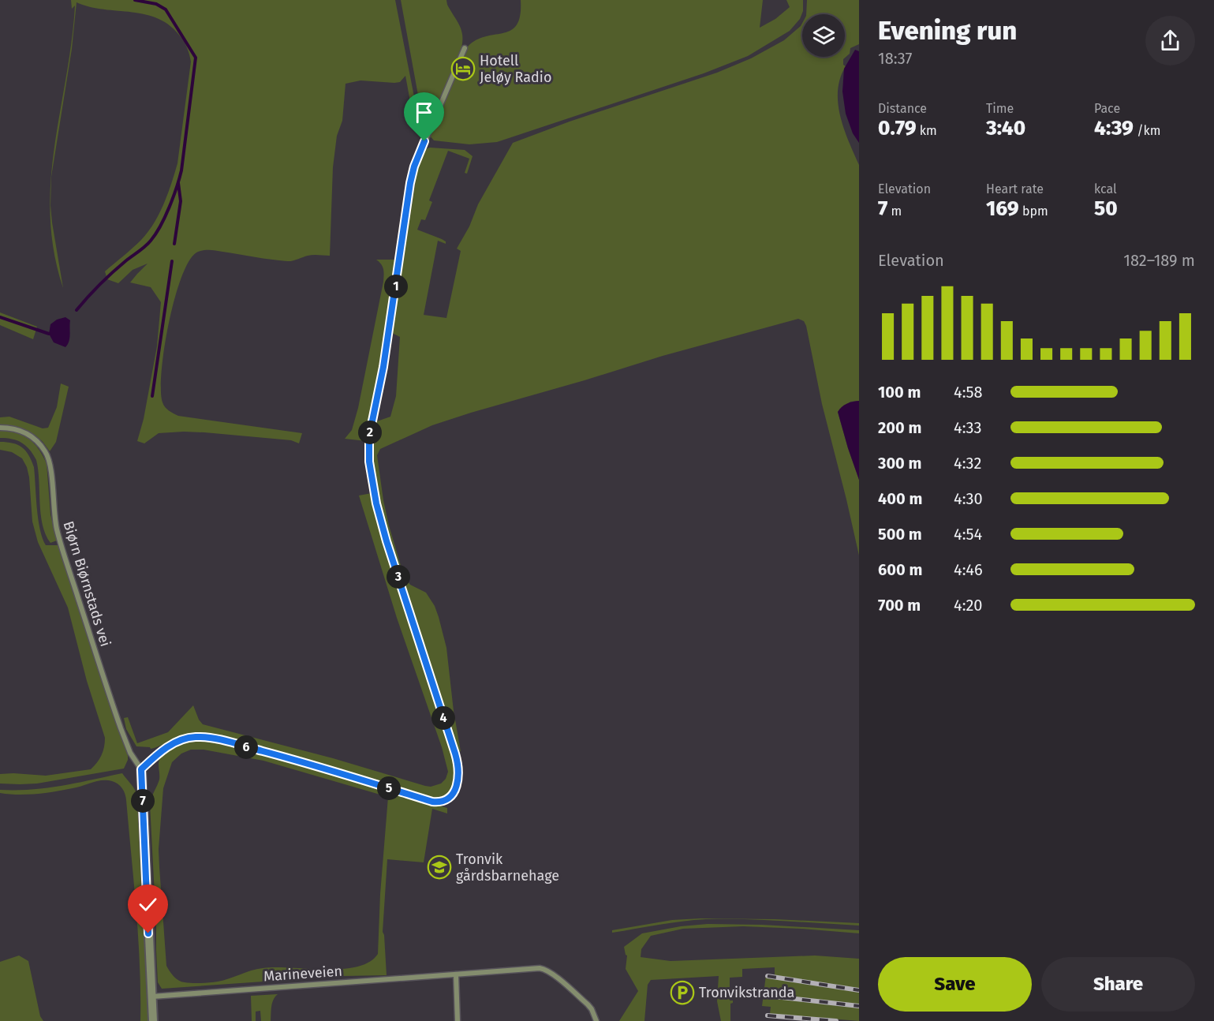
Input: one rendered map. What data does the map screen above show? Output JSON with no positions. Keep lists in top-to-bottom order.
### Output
{
  "streets": {
    "street": ["Biørn Biørnstads vei", "Marineveien"]
  },
  "places": {
    "hotel": ["Hotell Jeløy Radio"],
    "school or university": ["Tronvik gårdsbarnehage"],
    "parking": ["Tronvikstranda"]
  },
  "page": {
    "heading": ["Evening run", "18:37"],
    "stats": [
      ["Distance", "0.79 km"],
      ["Time", "3:40"],
      ["Pace", "4:39 /km"],
      ["Elevation", "7 m"],
      ["Heart rate", "169 bpm"],
      ["kcal", "50"]
    ],
    "chart": ["Elevation", "182–189 m"],
    "pins": [
      "1",
      "2",
      "3",
      "4",
      "6",
      "5",
      "7"
    ],
    "list": [
      {
        "name": "100 m",
        "note": "4:58"
      },
      {
        "name": "200 m",
        "note": "4:33"
      },
      {
        "name": "300 m",
        "note": "4:32"
      },
      {
        "name": "400 m",
        "note": "4:30"
      },
      {
        "name": "500 m",
        "note": "4:54"
      },
      {
        "name": "600 m",
        "note": "4:46"
      },
      {
        "name": "700 m",
        "note": "4:20"
      }
    ],
    "buttons": ["Save", "Share"]
  }
}
